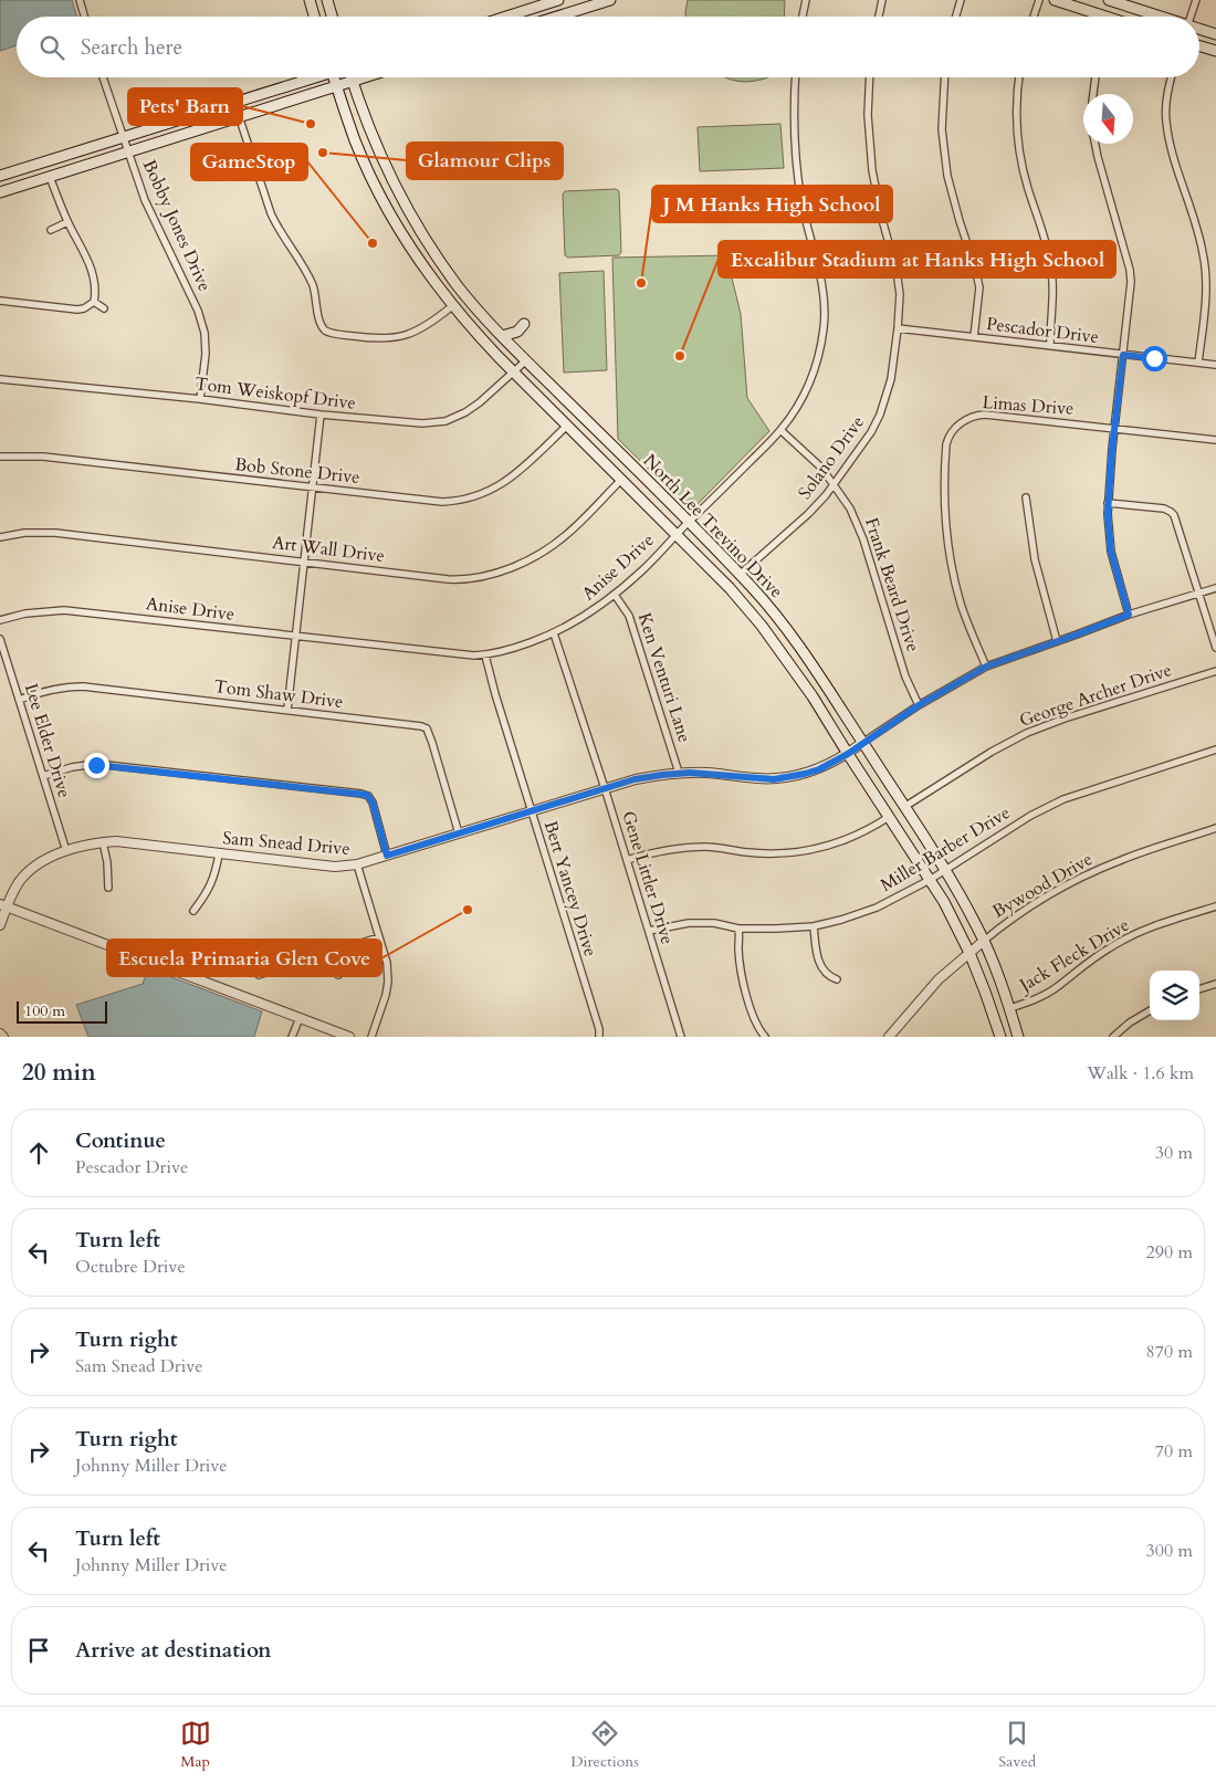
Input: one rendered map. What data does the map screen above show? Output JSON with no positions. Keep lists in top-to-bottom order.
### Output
{
  "streets": {
    "main road": ["North Lee Trevino Drive"],
    "street": [
      "Bobby Jones Drive",
      "Pescador Drive",
      "Tom Weiskopf Drive",
      "Limas Drive",
      "Solano Drive",
      "Bob Stone Drive",
      "Art Wall Drive",
      "Anise Drive",
      "Frank Beard Drive",
      "Ken Venturi Lane",
      "Tom Shaw Drive",
      "George Archer Drive",
      "Lee Elder Drive",
      "Sam Snead Drive",
      "Miller Barber Drive",
      "Gene Littler Drive",
      "Bywood Drive",
      "Bert Yancey Drive",
      "Jack Fleck Drive"
    ]
  },
  "crossings": [
    ["Bobby Jones Drive", "Tom Weiskopf Drive"],
    ["Pescador Drive", "Solano Drive"],
    ["Tom Weiskopf Drive", "North Lee Trevino Drive"],
    ["Limas Drive", "Sam Snead Drive"],
    ["Solano Drive", "North Lee Trevino Drive"],
    ["Solano Drive", "Frank Beard Drive"],
    ["Bob Stone Drive", "North Lee Trevino Drive"],
    ["North Lee Trevino Drive", "Art Wall Drive"],
    ["North Lee Trevino Drive", "Anise Drive"],
    ["North Lee Trevino Drive", "George Archer Drive"],
    ["North Lee Trevino Drive", "Sam Snead Drive"],
    ["North Lee Trevino Drive", "Miller Barber Drive"],
    ["North Lee Trevino Drive", "Bywood Drive"],
    ["North Lee Trevino Drive", "Jack Fleck Drive"],
    ["Anise Drive", "Frank Beard Drive"],
    ["Anise Drive", "Ken Venturi Lane"],
    ["Anise Drive", "Gene Littler Drive"],
    ["Anise Drive", "Bert Yancey Drive"],
    ["Frank Beard Drive", "Sam Snead Drive"],
    ["Ken Venturi Lane", "Sam Snead Drive"],
    ["Tom Shaw Drive", "Lee Elder Drive"],
    ["Tom Shaw Drive", "Sam Snead Drive"],
    ["Lee Elder Drive", "Sam Snead Drive"],
    ["Sam Snead Drive", "Gene Littler Drive"],
    ["Sam Snead Drive", "Bert Yancey Drive"],
    ["Miller Barber Drive", "Gene Littler Drive"]
  ],
  "places": [
    "Pets' Barn",
    "Glamour Clips",
    "GameStop",
    "J M Hanks High School",
    "Excalibur Stadium at Hanks High School",
    "Escuela Primaria Glen Cove"
  ],
  "scale_bar": "100 m",
  "north": "bottom",
  "page": {
    "search": "Search here",
    "scale": "100 m",
    "heading": ["20 min", "Walk · 1.6 km"],
    "list": [
      ["Continue", "Pescador Drive", "30 m"],
      ["Turn left", "Octubre Drive", "290 m"],
      ["Turn right", "Sam Snead Drive", "870 m"],
      ["Turn right", "Johnny Miller Drive", "70 m"],
      ["Turn left", "Johnny Miller Drive", "300 m"],
      "Arrive at destination"
    ],
    "nav": ["Map", "Directions", "Saved"]
  }
}
